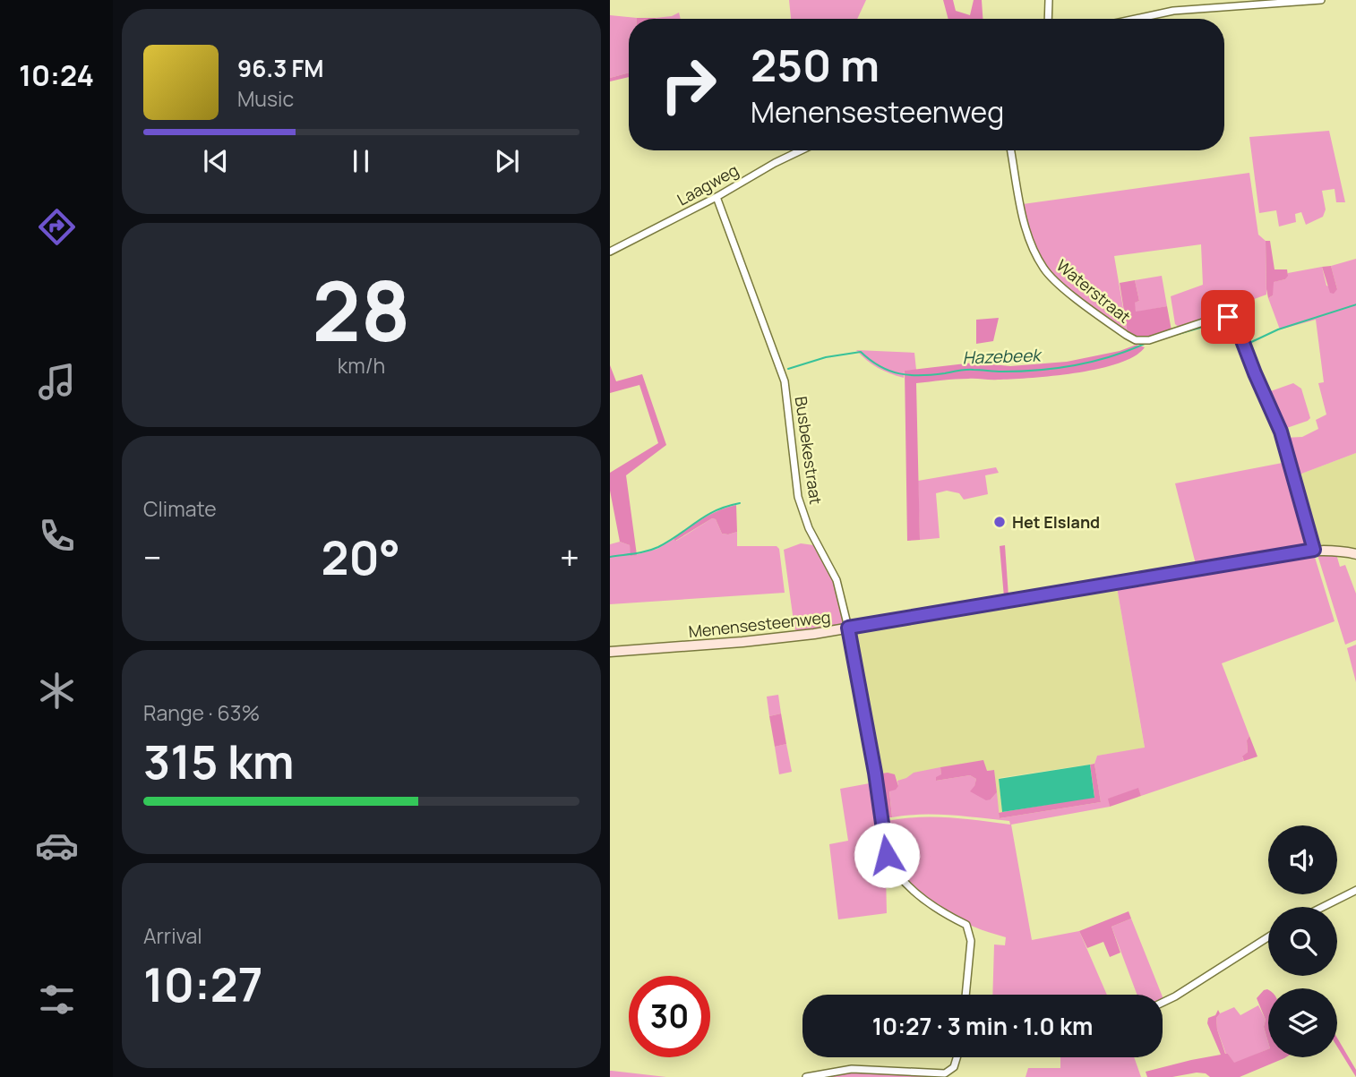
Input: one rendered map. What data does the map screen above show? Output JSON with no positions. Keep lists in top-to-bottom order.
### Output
{
  "streets": {
    "street": [
      "Laagweg",
      "Waterstraat",
      "Busbekestraat",
      "Menensesteenweg"
    ]
  },
  "crossings": [
    ["Laagweg", "Busbekestraat"],
    ["Waterstraat", "Menensesteenweg"],
    ["Busbekestraat", "Menensesteenweg"]
  ],
  "water": ["Hazebeek"],
  "places": ["Het Elsland"],
  "page": {
    "tabs": "10:24",
    "turn": ["250 m", "Menensesteenweg"],
    "song": ["96.3 FM", "Music"],
    "tile": [
      ["28", "km/h"],
      "Climate",
      ["Range · 63%", "315 km"],
      ["Arrival", "10:27"]
    ],
    "heat": ["−", "20°", "+"],
    "limit": "30",
    "trip": "10:27 · 3 min · 1.0 km"
  }
}
